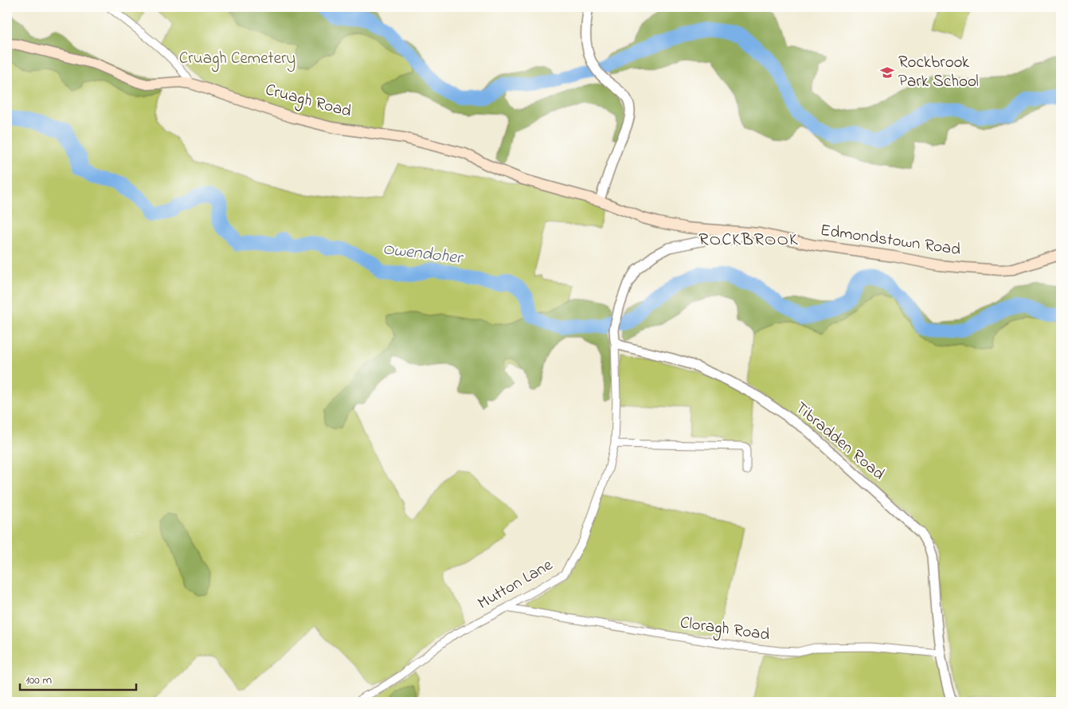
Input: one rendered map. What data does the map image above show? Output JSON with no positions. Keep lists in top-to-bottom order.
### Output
{
  "streets": {
    "main road": ["Cruagh Road", "Edmondstown Road"],
    "street": ["Tibradden Road", "Mutton Lane", "Cloragh Road"]
  },
  "crossings": [
    ["Cruagh Road", "Edmondstown Road"],
    ["Tibradden Road", "Mutton Lane"],
    ["Tibradden Road", "Cloragh Road"],
    ["Mutton Lane", "Cloragh Road"]
  ],
  "districts": ["ROCKBROOK"],
  "water": ["Owendoher"],
  "parks": ["Cruagh Cemetery"],
  "places": {
    "school or university": ["Rockbrook Park School"]
  },
  "scale_bar": "100 m"
}
